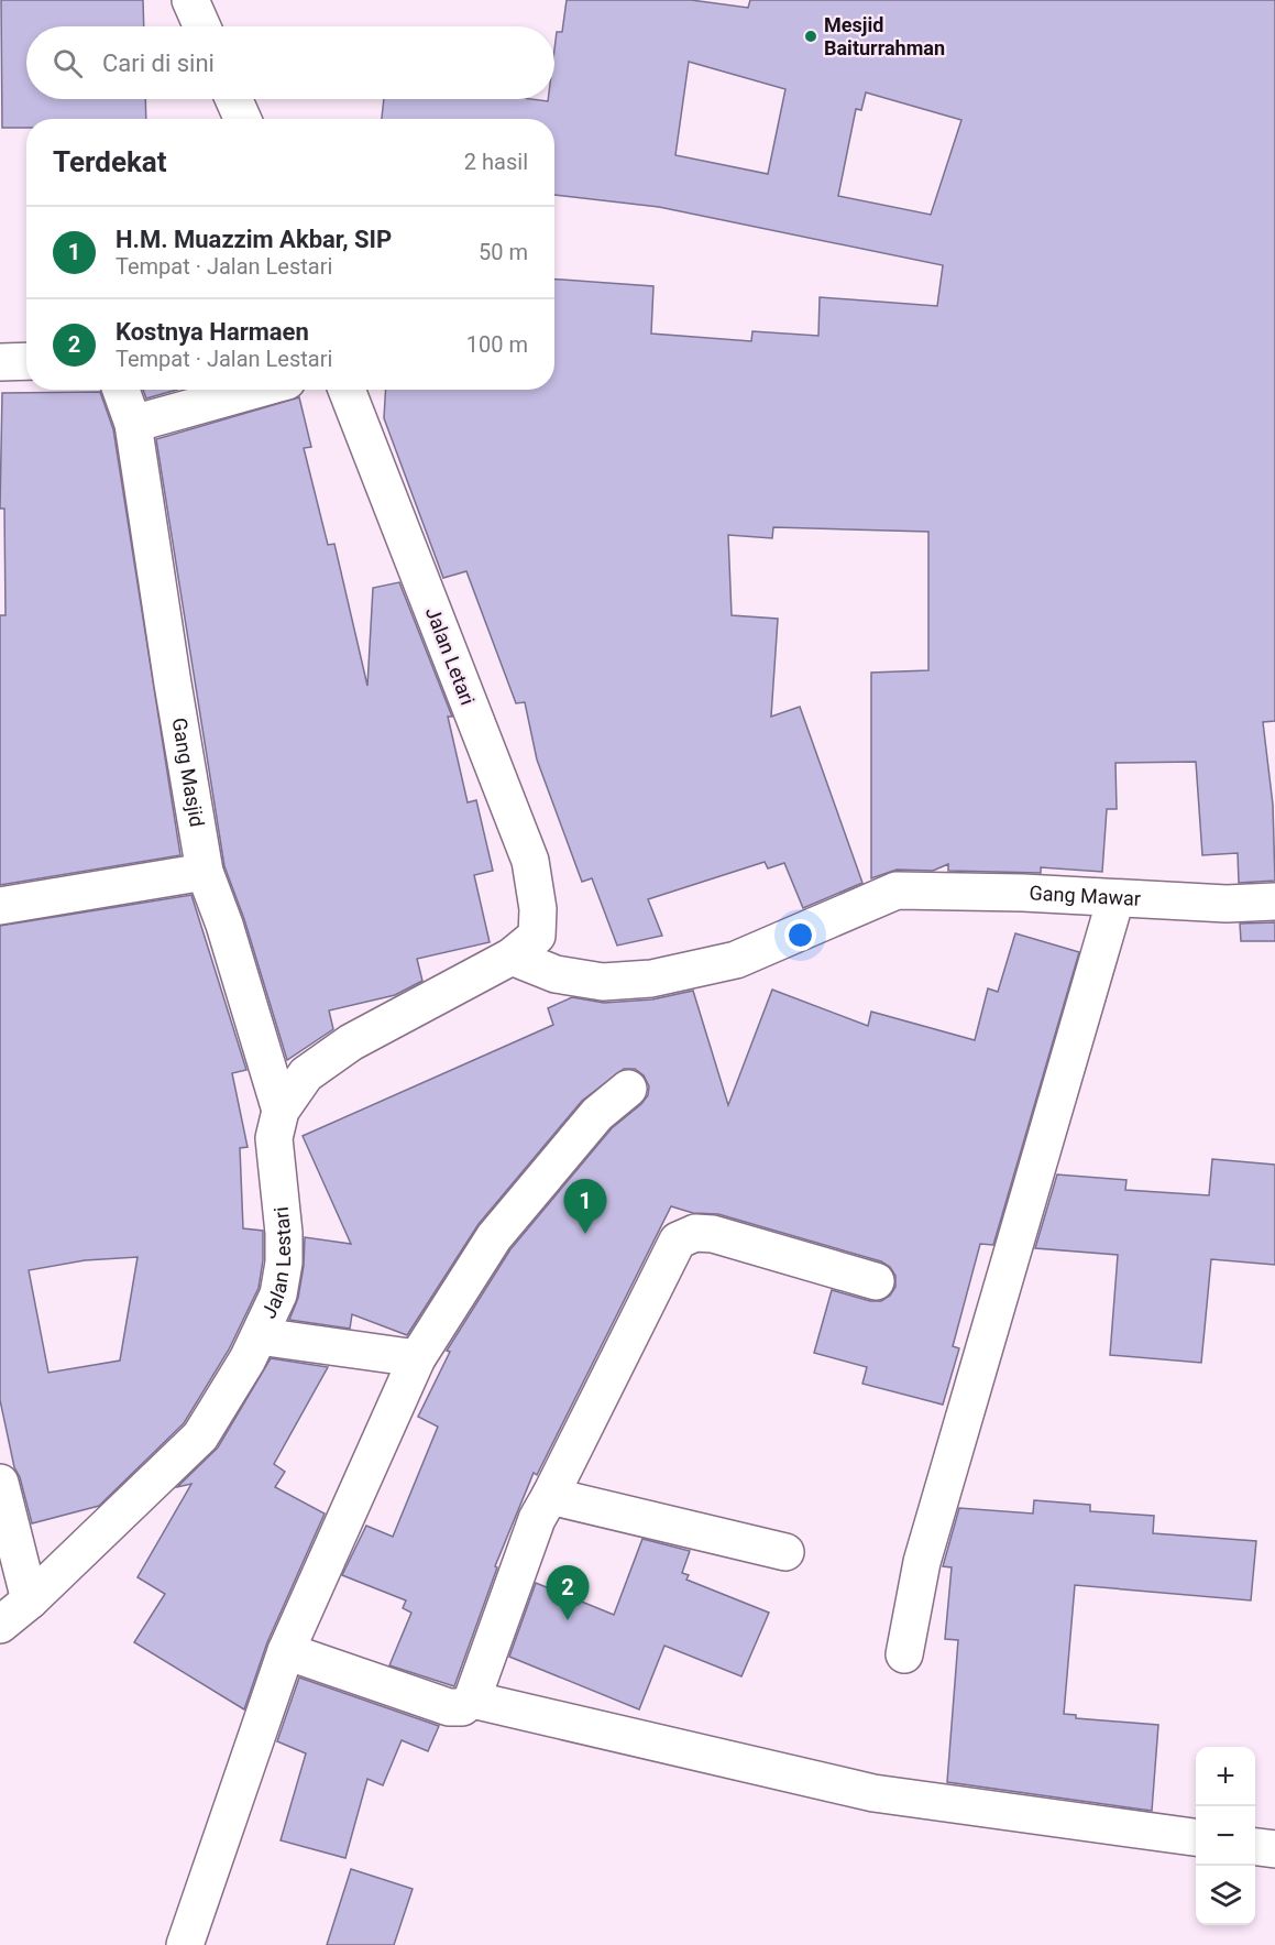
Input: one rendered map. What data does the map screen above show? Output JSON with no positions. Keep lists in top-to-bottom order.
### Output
{
  "streets": {
    "street": [
      "Jalan Letari",
      "Gang Masjid",
      "Gang Mawar",
      "Jalan Lestari"
    ]
  },
  "crossings": [
    ["Jalan Letari", "Gang Mawar"],
    ["Jalan Letari", "Jalan Lestari"],
    ["Gang Masjid", "Jalan Lestari"],
    ["Gang Mawar", "Jalan Lestari"]
  ],
  "places": ["Mesjid Baiturrahman"],
  "page": {
    "search": "Cari di sini",
    "heading": ["Terdekat", "2 hasil"],
    "list": [
      {
        "mark": "1",
        "name": "H.M. Muazzim Akbar, SIP",
        "note": "Tempat · Jalan Lestari",
        "value": "50 m"
      },
      {
        "mark": "2",
        "name": "Kostnya Harmaen",
        "note": "Tempat · Jalan Lestari",
        "value": "100 m"
      }
    ],
    "pins": ["1", "2"],
    "map_buttons": ["+", "−"]
  }
}
